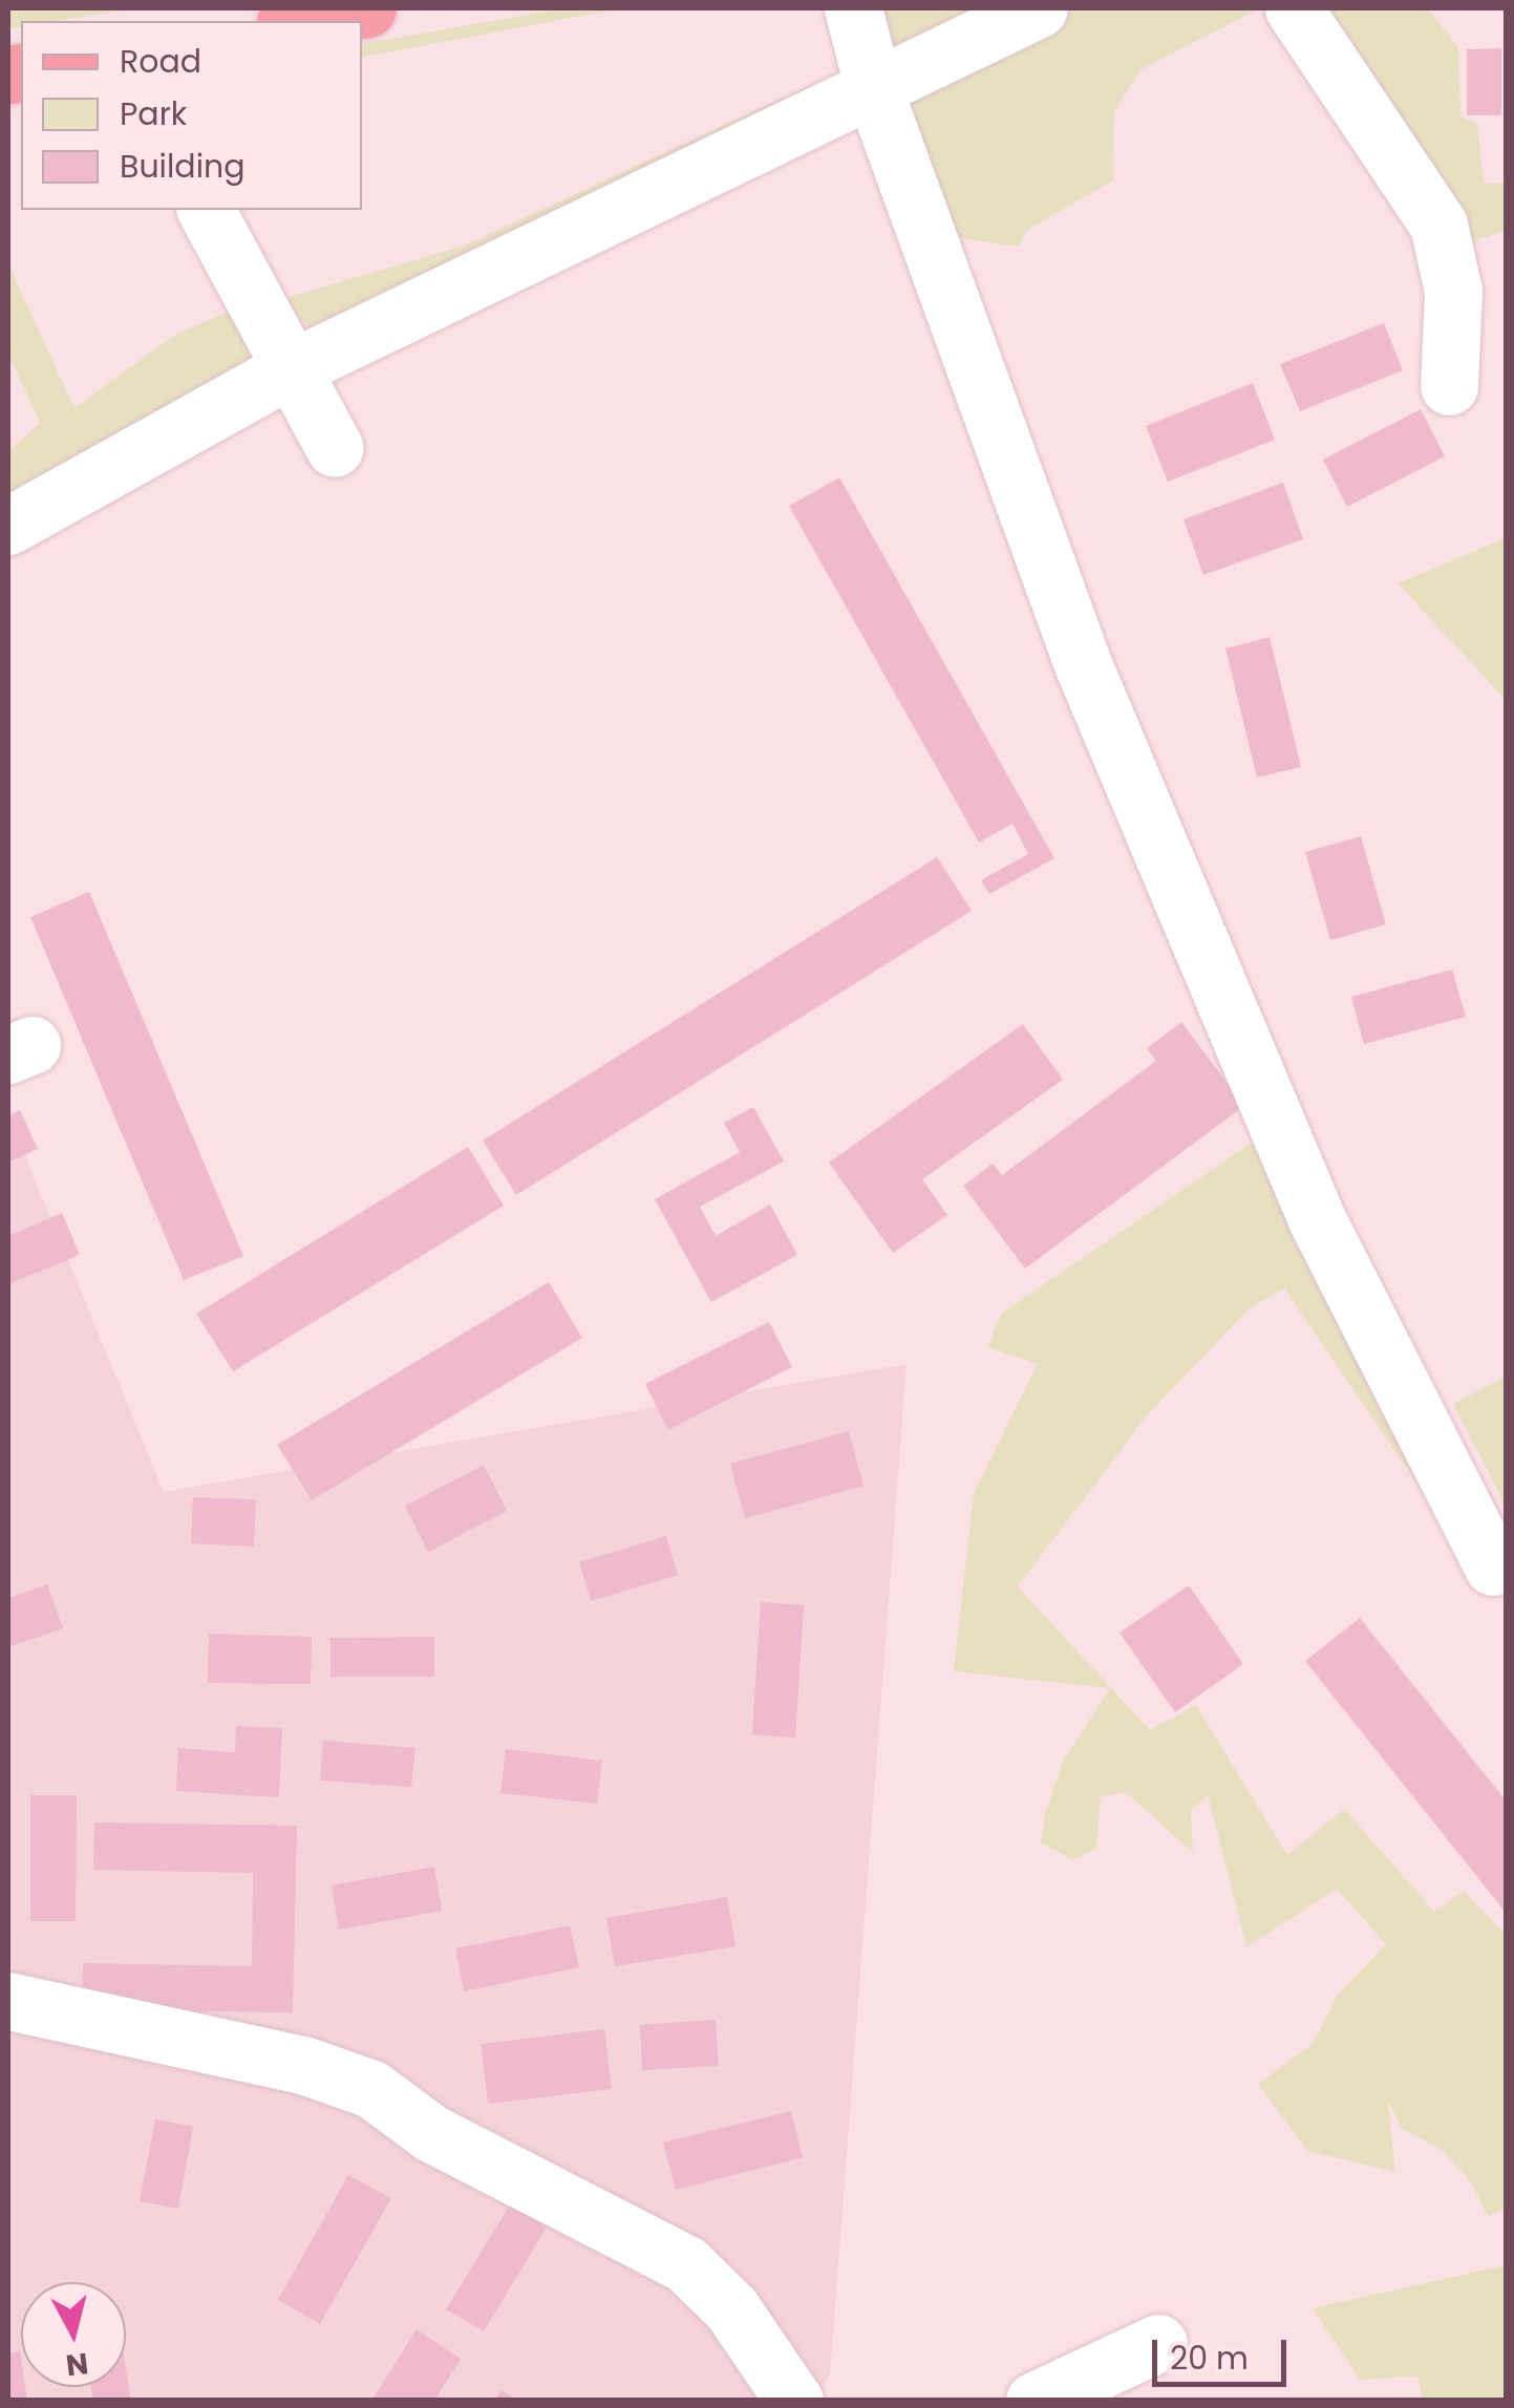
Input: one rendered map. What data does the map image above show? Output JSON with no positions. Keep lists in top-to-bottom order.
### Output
{
  "legend": ["Road", "Park", "Building"],
  "scale_bar": "20 m",
  "north": "bottom"
}
